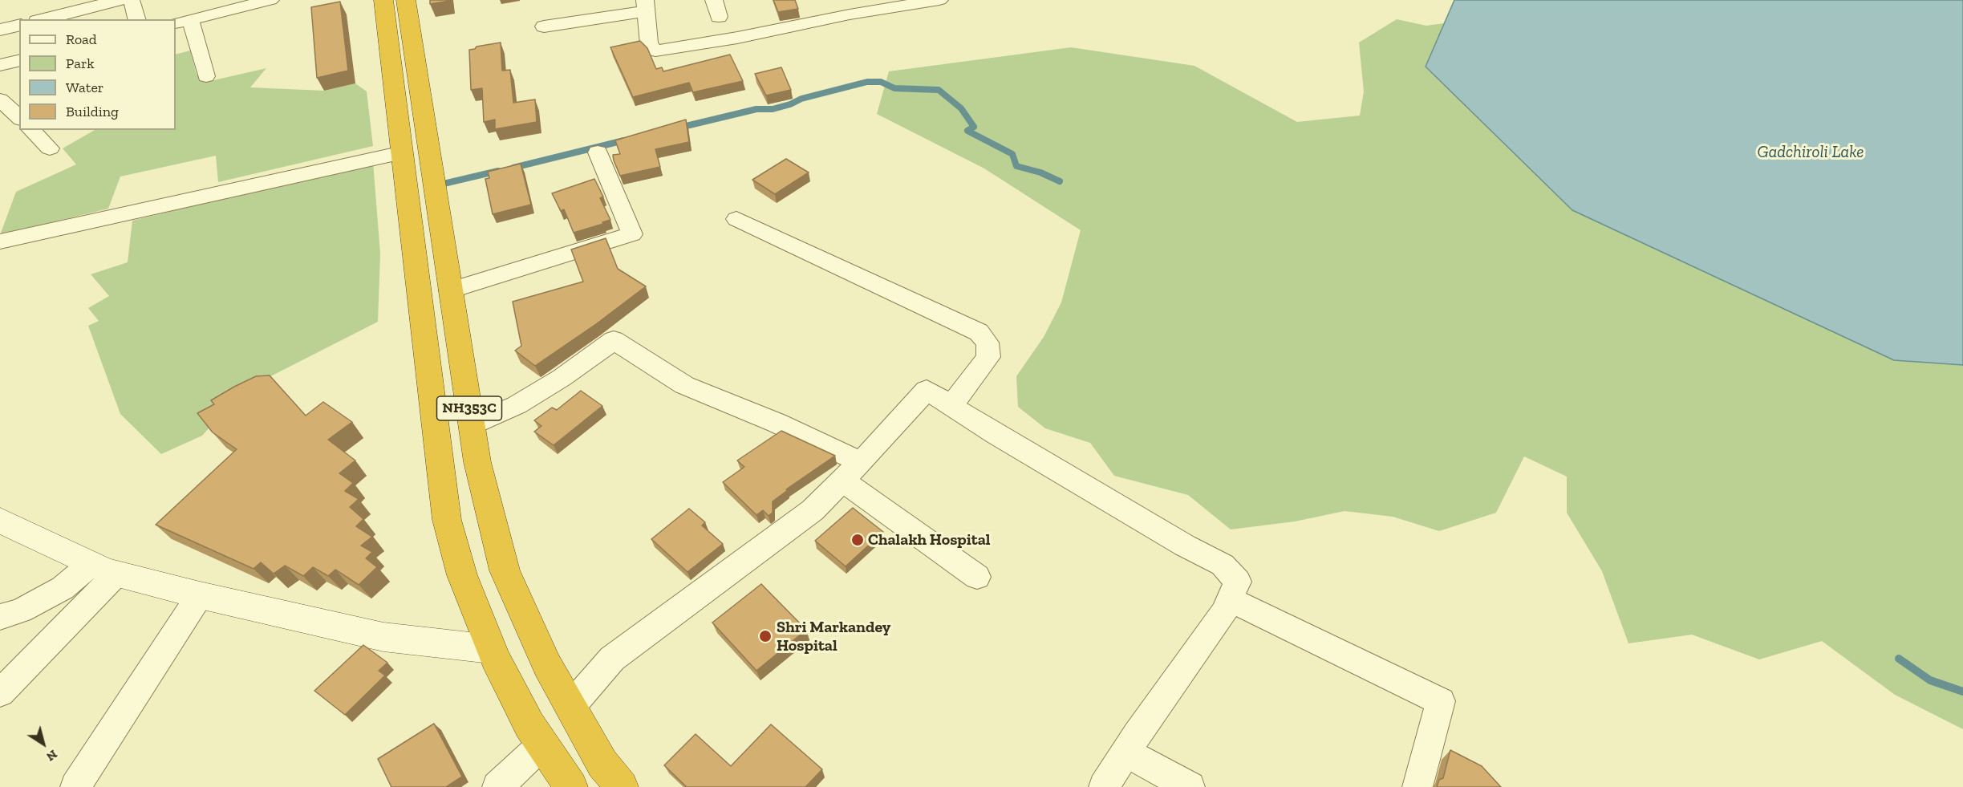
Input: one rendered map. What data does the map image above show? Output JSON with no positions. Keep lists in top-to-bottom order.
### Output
{
  "streets": {
    "highway": ["NH353C"]
  },
  "water": ["Gadchiroli Lake"],
  "places": ["Chalakh Hospital", "Shri Markandey Hospital"],
  "legend": [
    "Road",
    "Park",
    "Water",
    "Building"
  ],
  "north": "bottom right"
}
